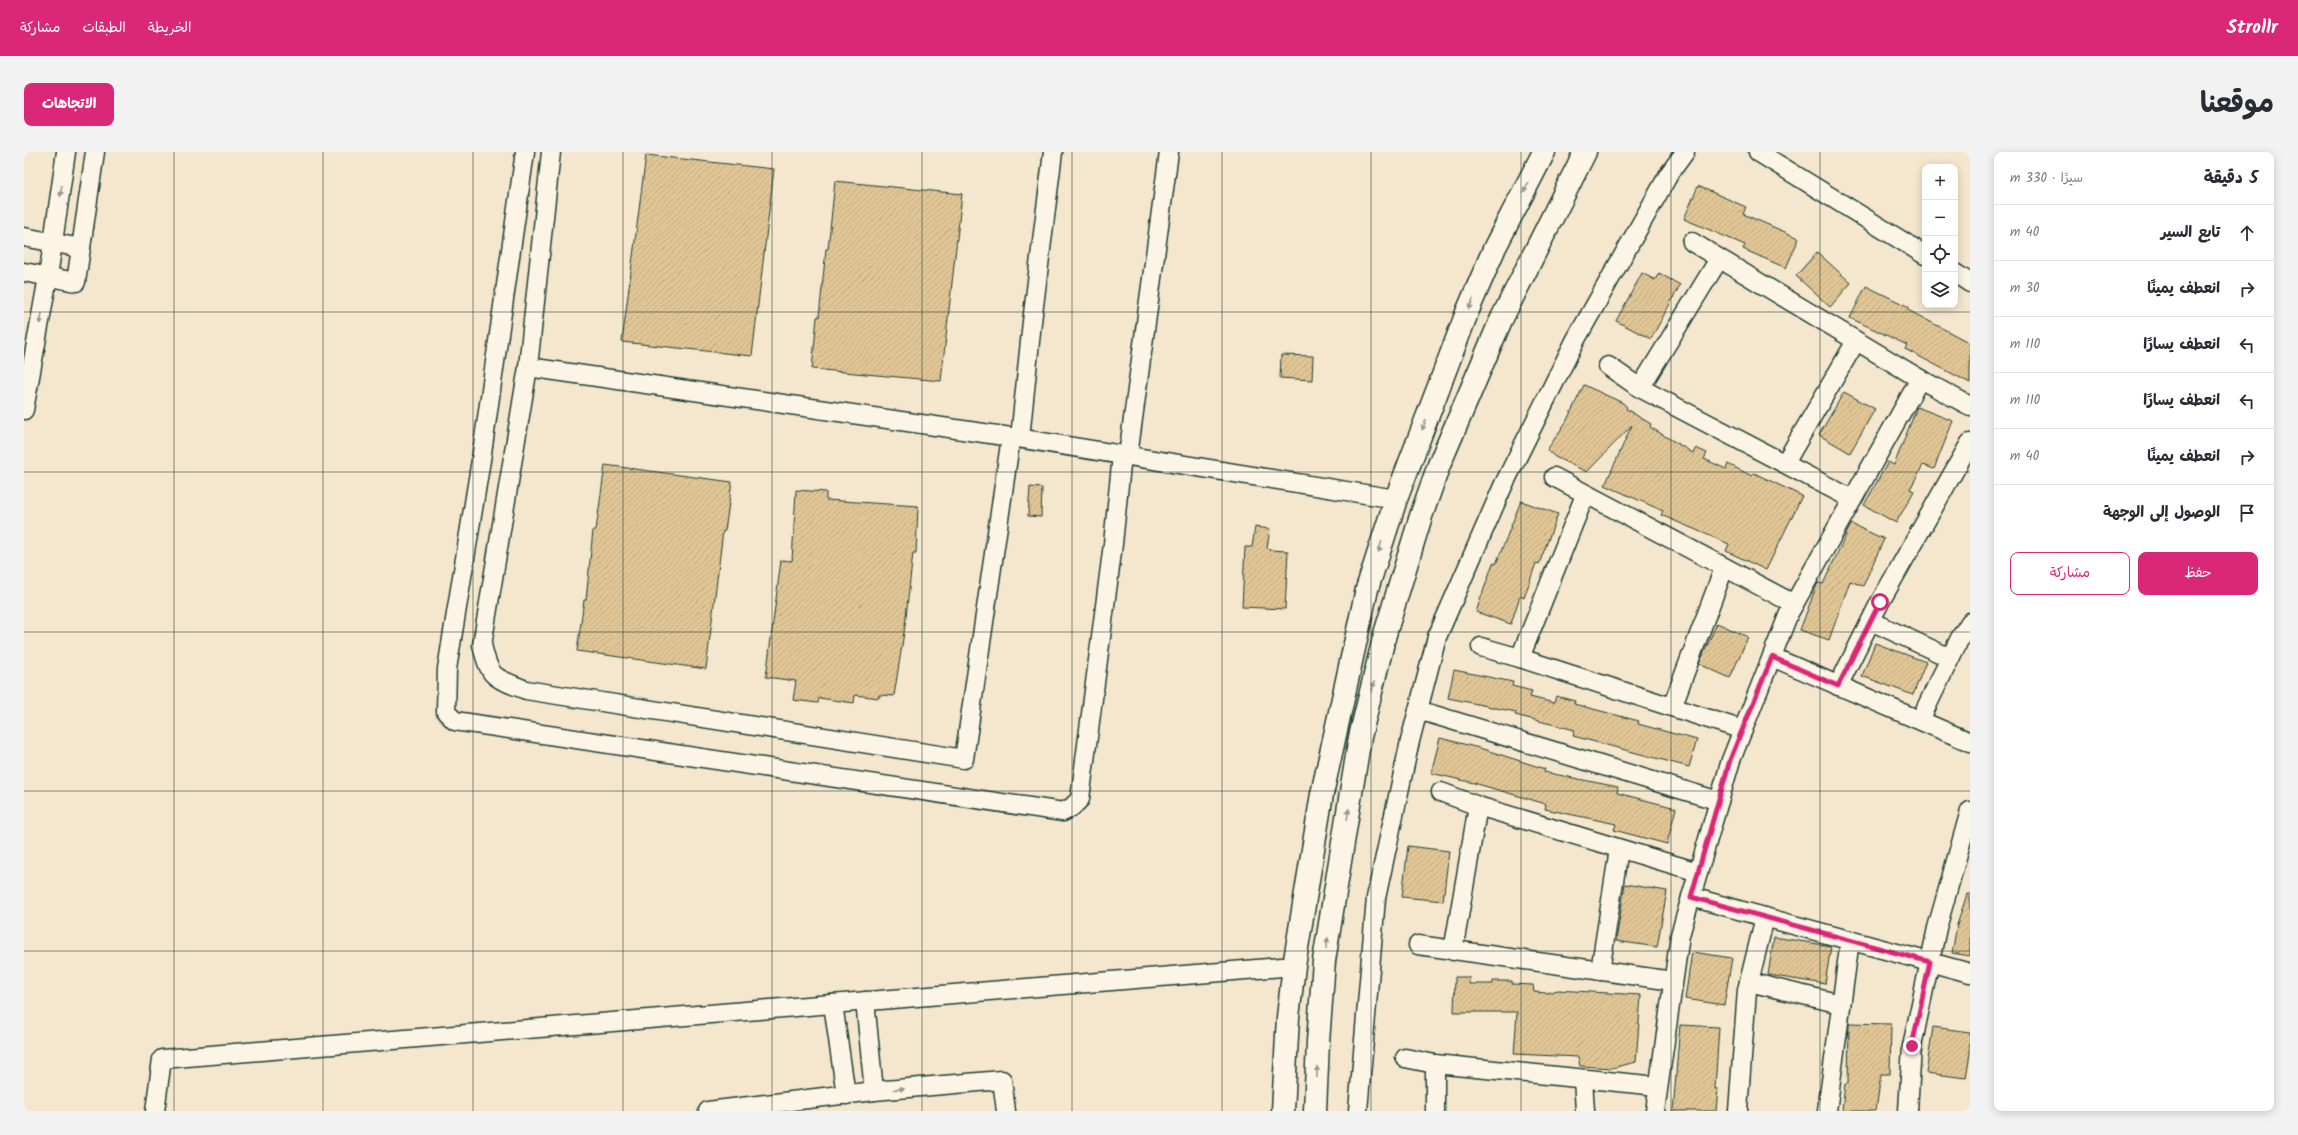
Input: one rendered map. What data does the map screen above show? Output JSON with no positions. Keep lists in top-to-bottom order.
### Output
{
  "page": {
    "header": "Strollr",
    "nav": ["الخريطة", "الطبقات", "مشاركة"],
    "title": "موقعنا",
    "buttons": [
      "الاتجاهات",
      ["حفظ", "مشاركة"]
    ],
    "heading": ["5 دقيقة", "سيرًا · 330 m"],
    "map_buttons": ["+", "−"],
    "list": [
      ["تابع السير", "40 m"],
      ["انعطف يمينًا", "30 m"],
      ["انعطف يسارًا", "110 m"],
      ["انعطف يسارًا", "110 m"],
      ["انعطف يمينًا", "40 m"],
      "الوصول إلى الوجهة"
    ]
  }
}
